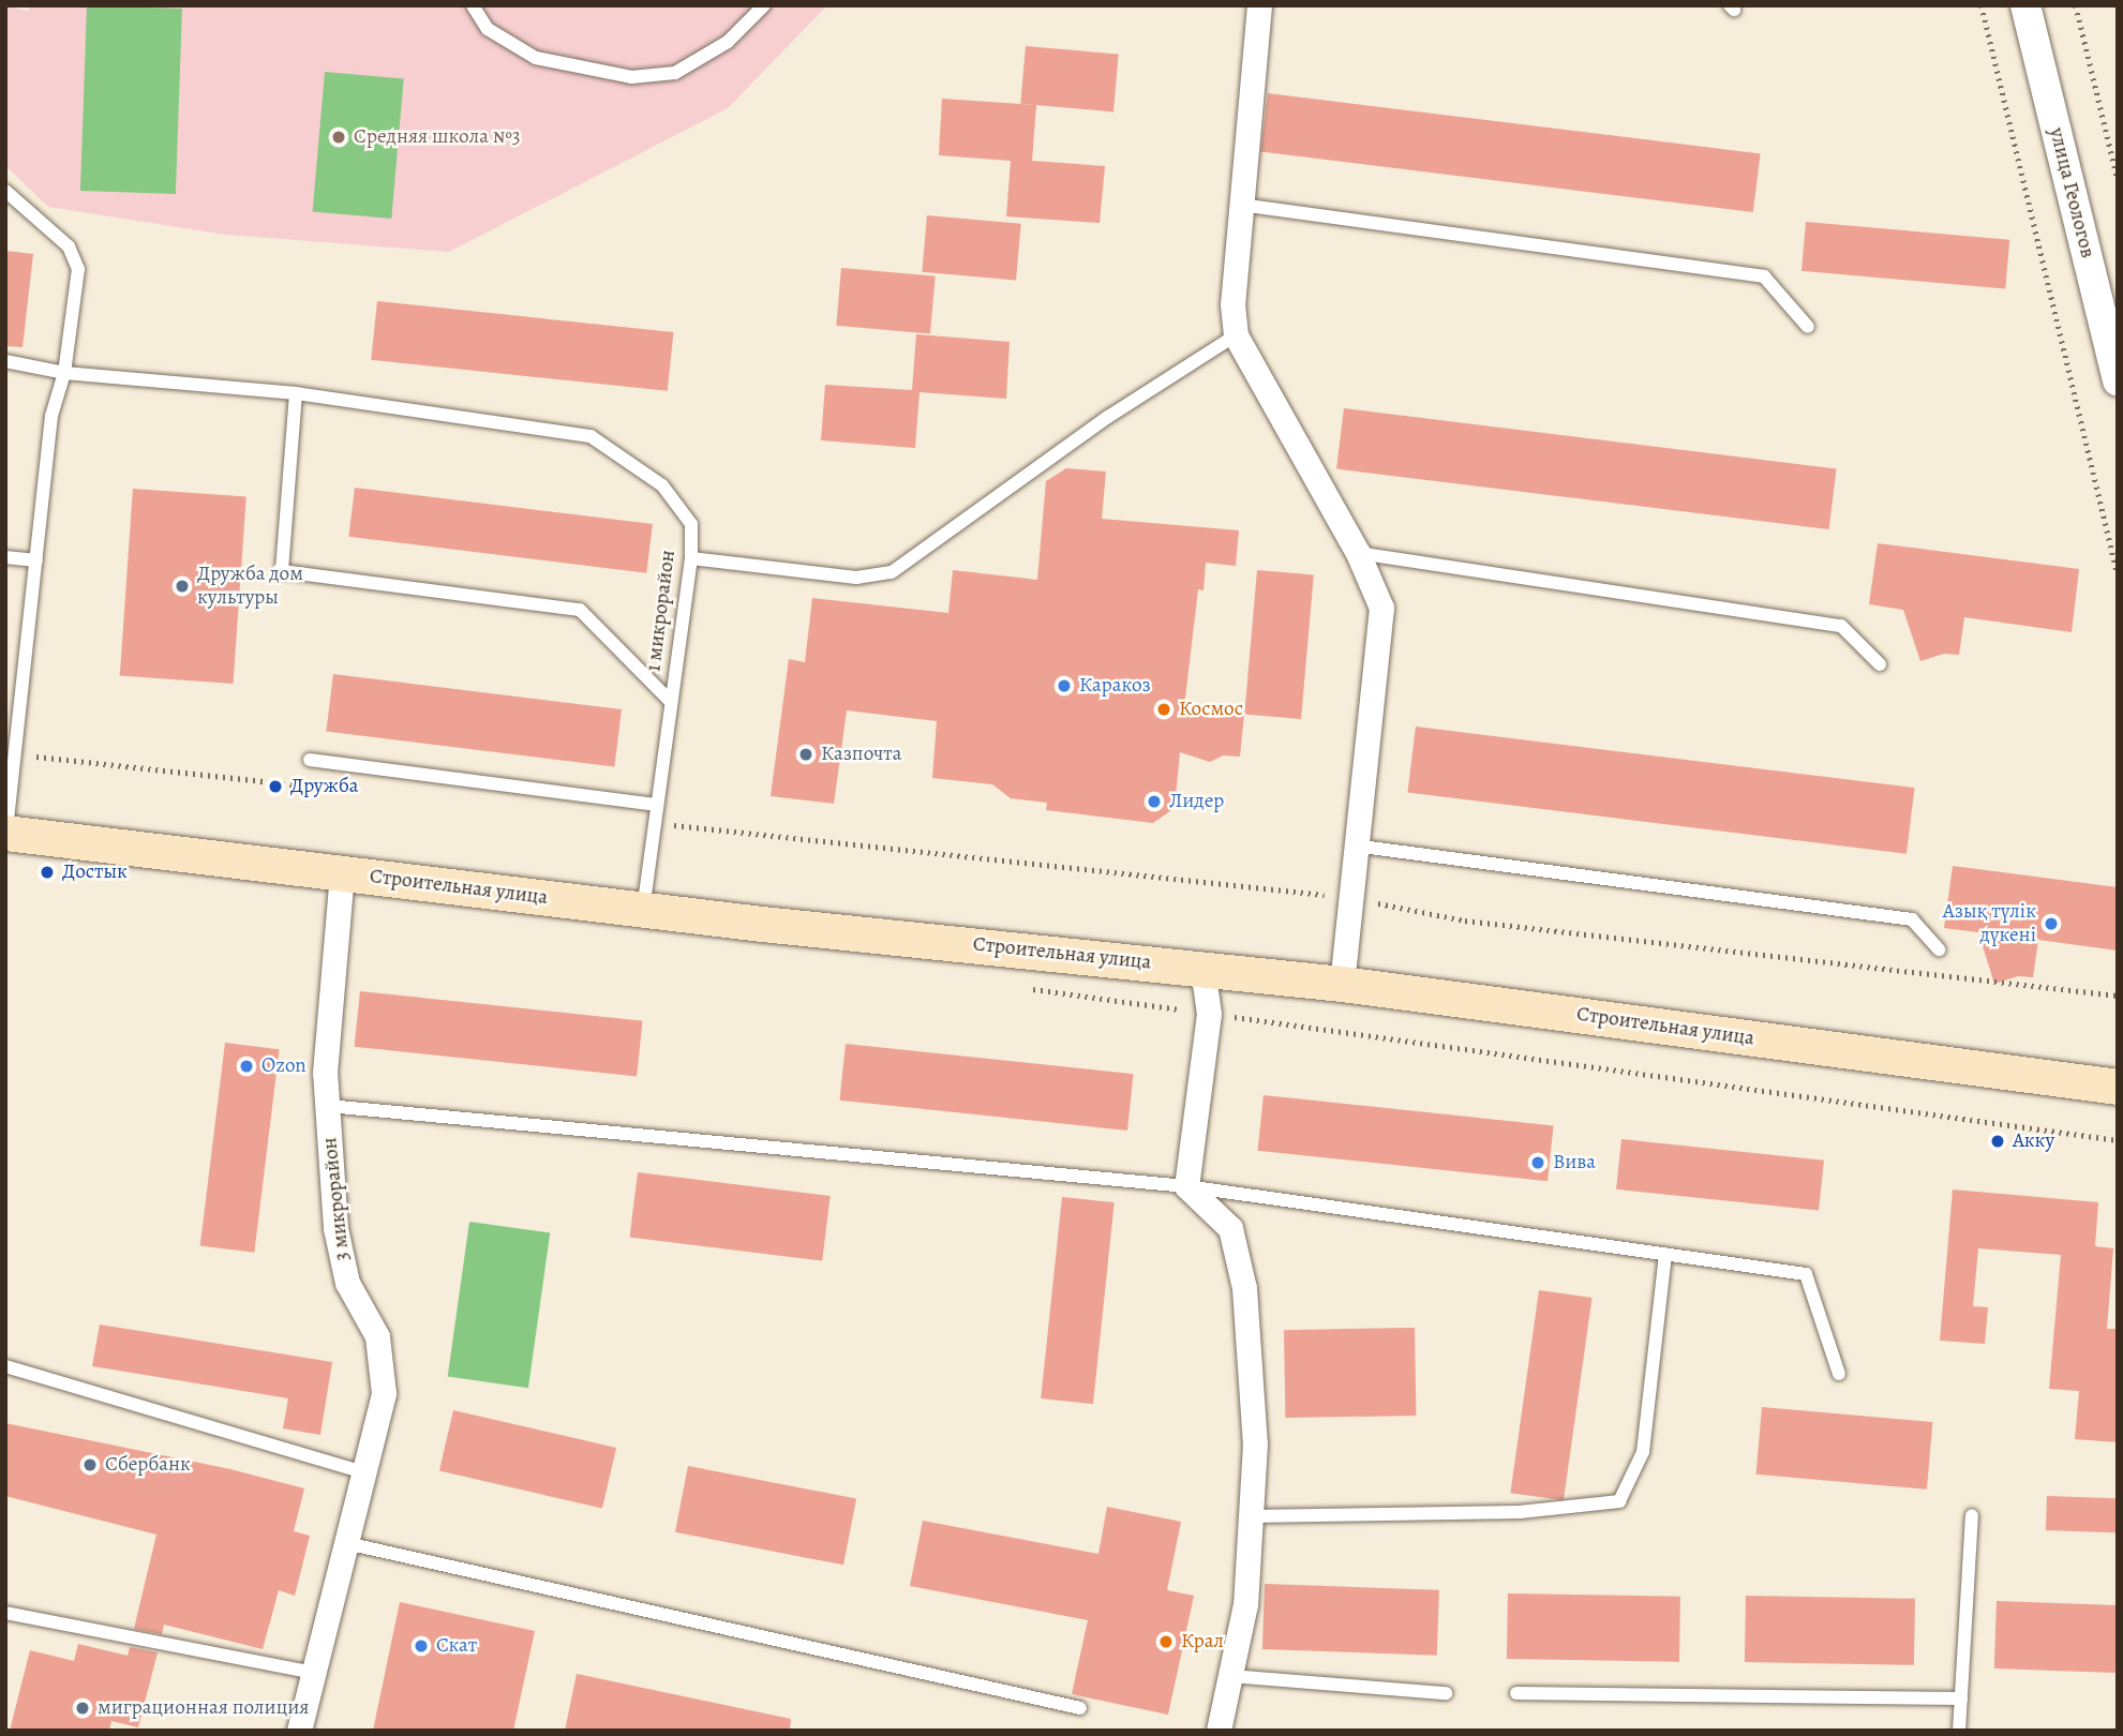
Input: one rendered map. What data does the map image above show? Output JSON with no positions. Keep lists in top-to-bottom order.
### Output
{
  "streets": {
    "main road": ["Строительная улица"],
    "street": ["улица Геологов", "3 микрорайон"],
    "lane": ["1 микрорайон"]
  },
  "crossings": [
    ["1 микрорайон", "Строительная улица"],
    ["Строительная улица", "3 микрорайон"]
  ],
  "places": [
    "Средняя школа №3",
    "Дружба дом культуры",
    "Каракоз",
    "Космос",
    "Казпочта",
    "Дружба",
    "Лидер",
    "Достык",
    "Азық түлік дүкені",
    "Ozon",
    "Акку",
    "Вива",
    "Сбербанк",
    "Крал",
    "Скат",
    "миграционная полиция"
  ]
}
